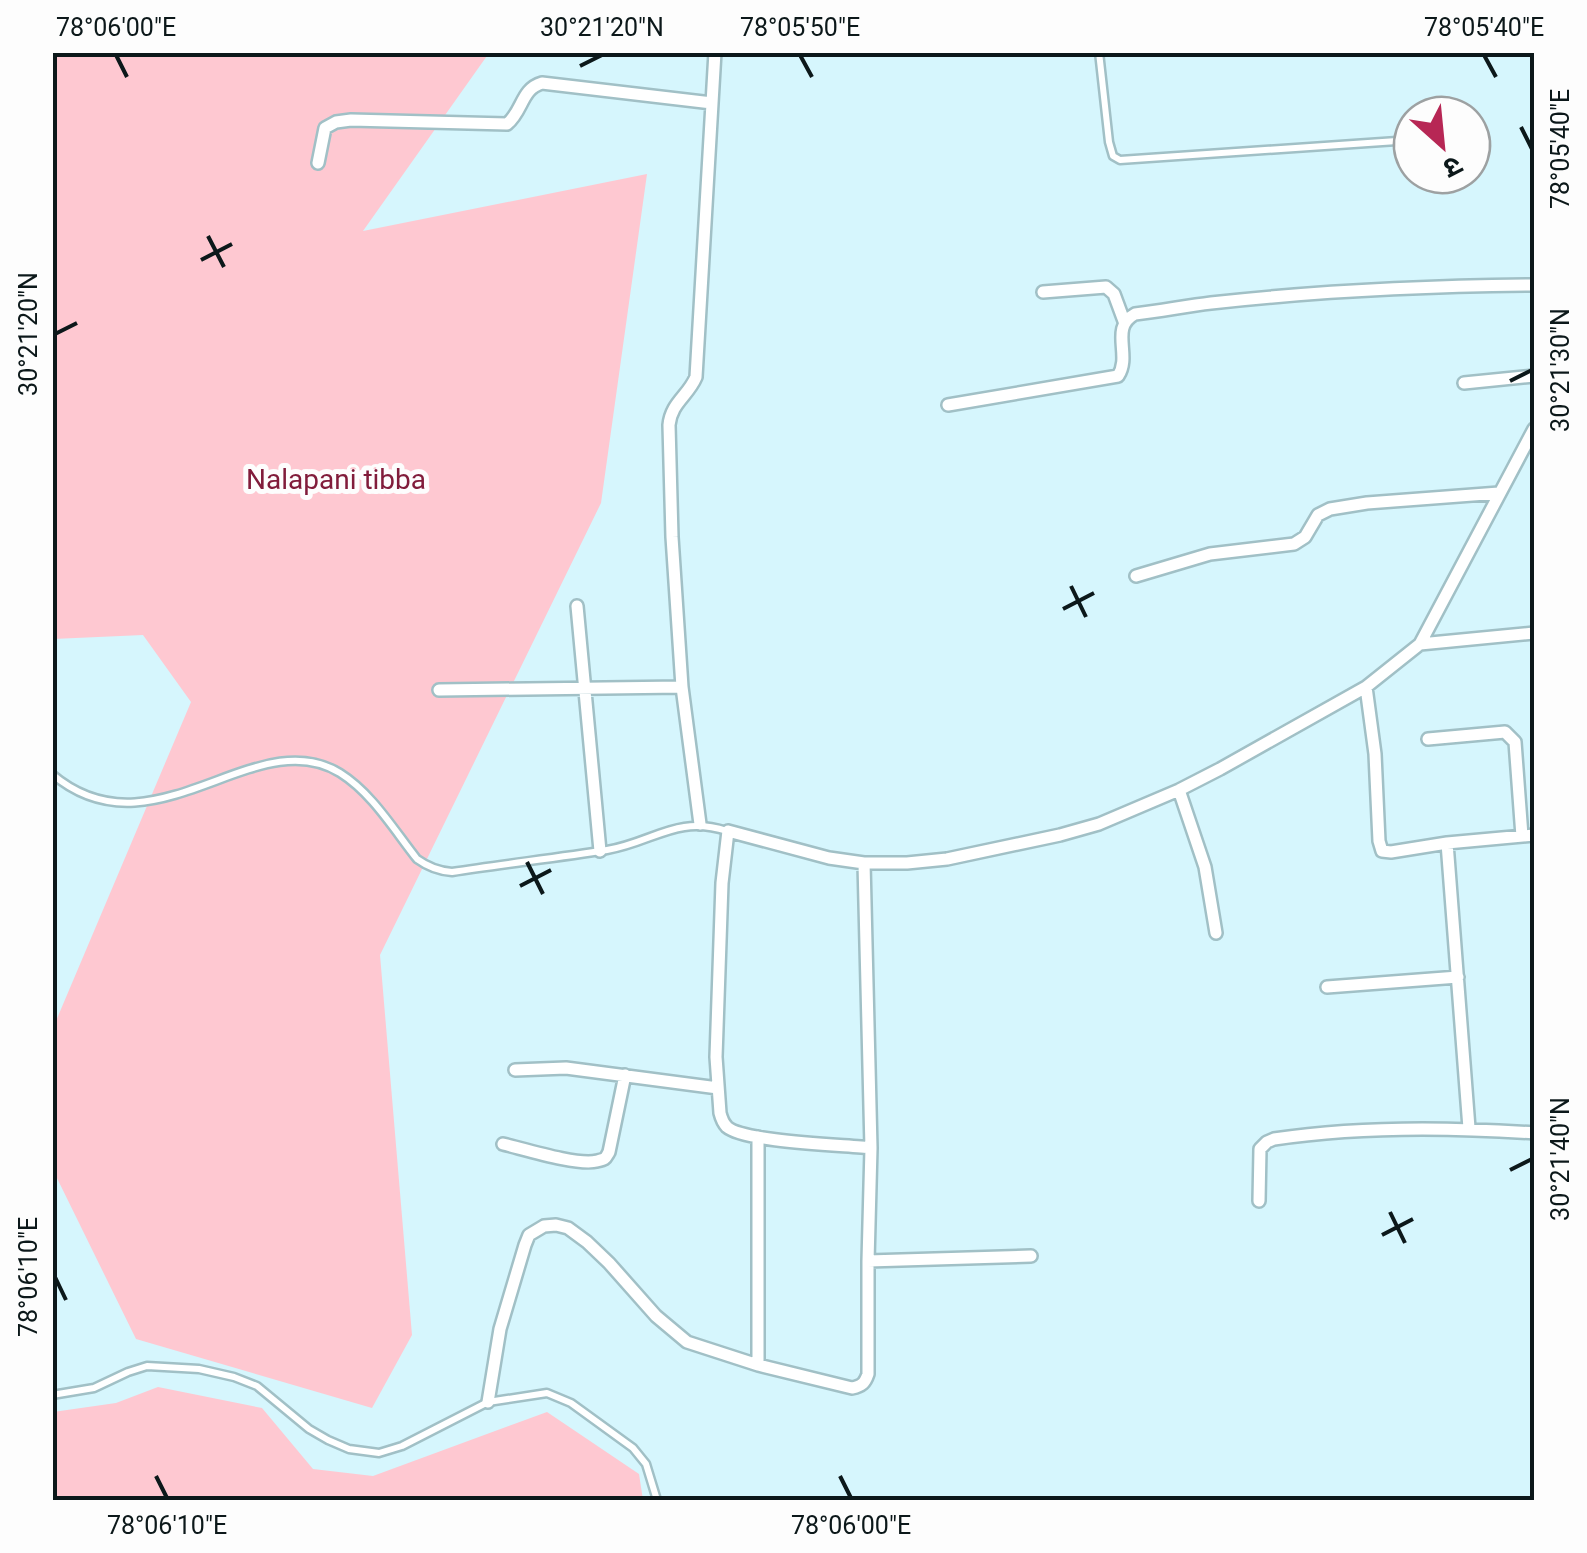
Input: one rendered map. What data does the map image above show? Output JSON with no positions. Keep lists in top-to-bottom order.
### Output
{
  "parks": ["Nalapani tibba"],
  "north": "bottom right",
  "coordinates": [
    "78°06'00\"E",
    "30°21'20\"N",
    "78°05'50\"E",
    "78°05'40\"E",
    "30°21'30\"N",
    "30°21'40\"N",
    "78°06'10\"E"
  ]
}
